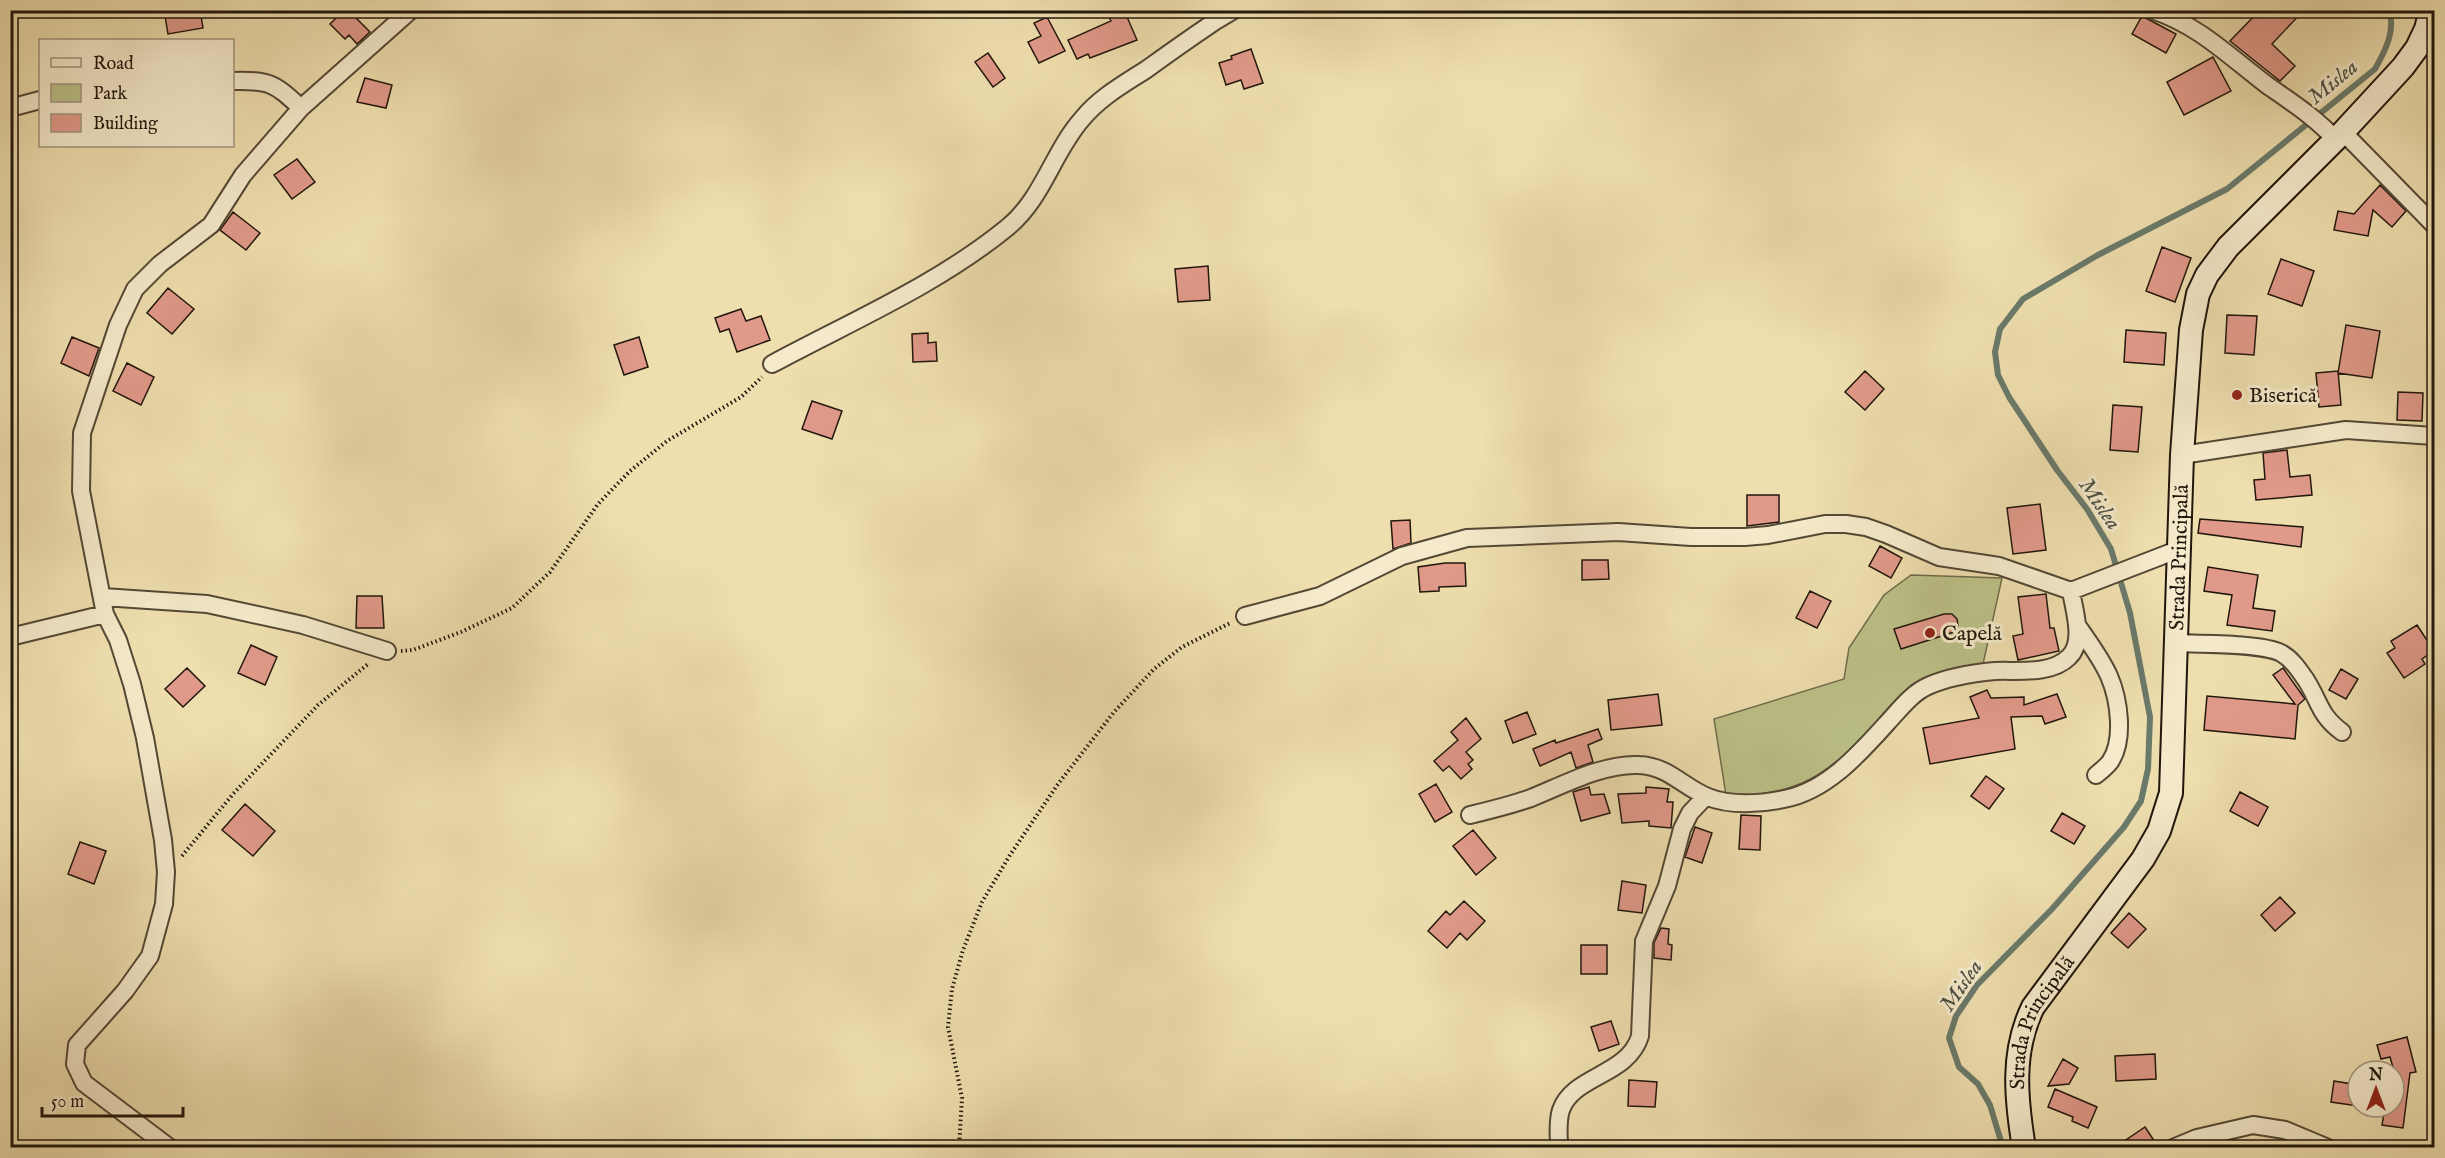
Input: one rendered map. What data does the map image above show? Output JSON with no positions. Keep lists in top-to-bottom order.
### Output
{
  "streets": {
    "main road": ["Strada Principală"]
  },
  "water": ["Mislea"],
  "places": ["Biserică", "Capelă"],
  "legend": ["Road", "Park", "Building"],
  "scale_bar": "50 m",
  "north": "top"
}
